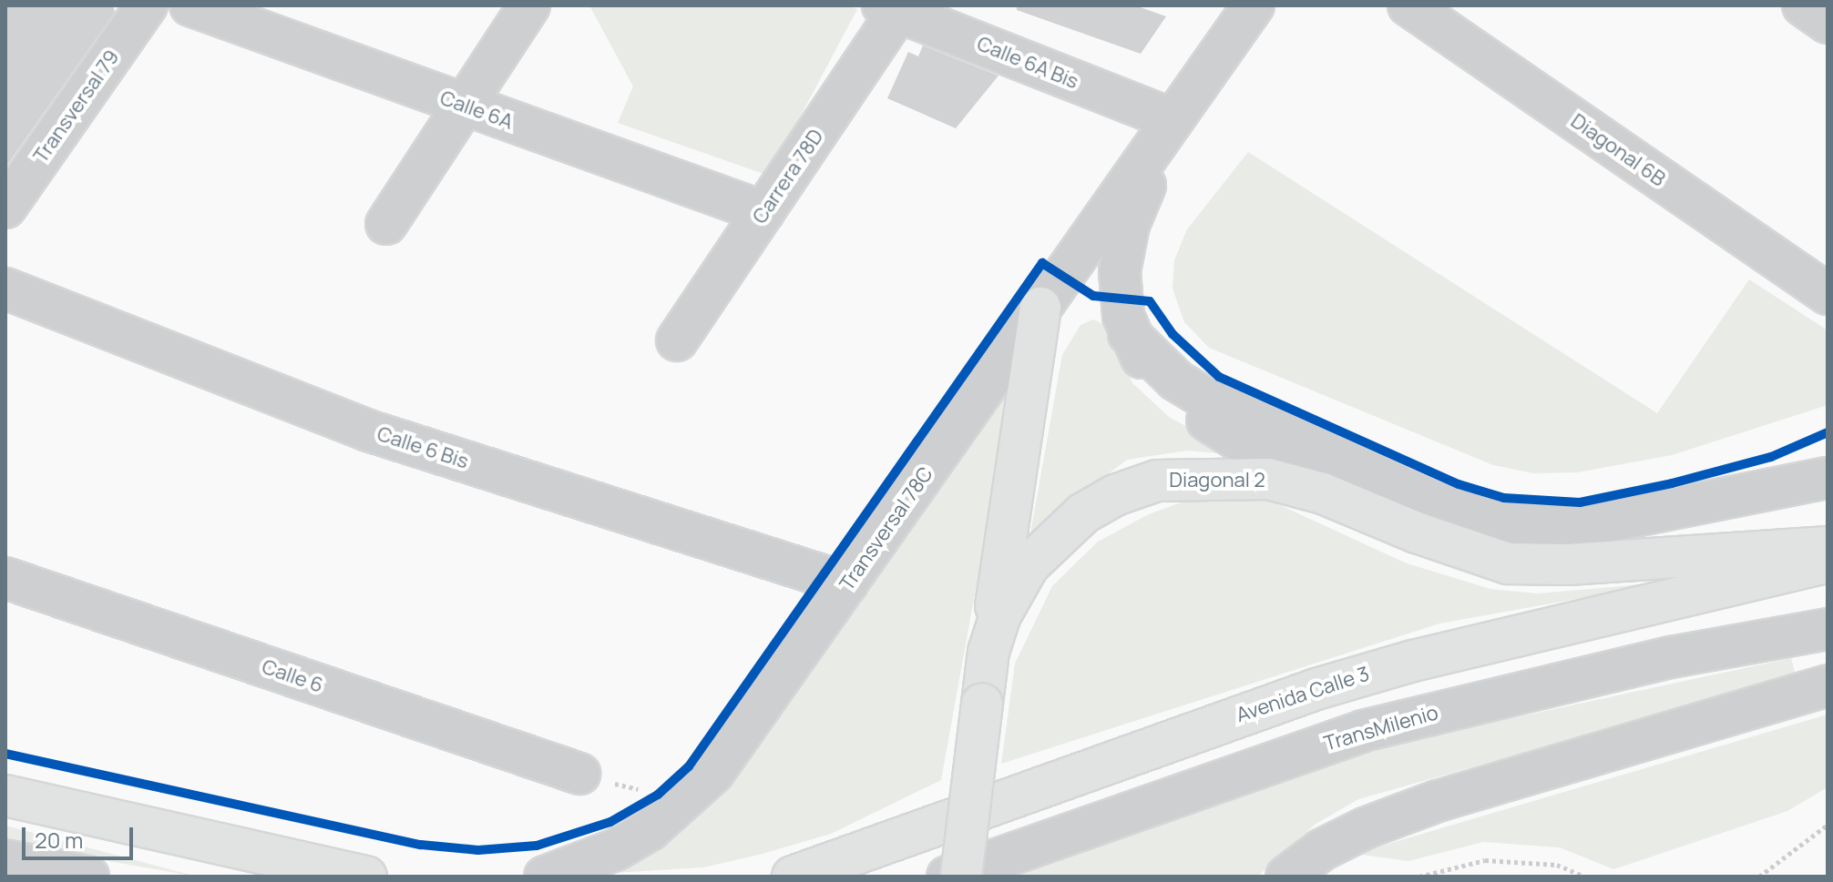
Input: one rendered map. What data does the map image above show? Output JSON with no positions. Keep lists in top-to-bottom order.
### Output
{
  "streets": {
    "main road": ["Diagonal 2", "Avenida Calle 3"],
    "street": [
      "Calle 6A Bis",
      "Transversal 79",
      "Calle 6A",
      "Diagonal 6B",
      "Carrera 78D",
      "Calle 6 Bis",
      "Transversal 78C",
      "Calle 6",
      "TransMilenio"
    ]
  },
  "crossings": [
    ["Calle 6A Bis", "Carrera 78D"],
    ["Calle 6A Bis", "Transversal 78C"],
    ["Calle 6A", "Carrera 78D"],
    ["Calle 6 Bis", "Transversal 78C"],
    ["Diagonal 2", "Transversal 78C"]
  ],
  "scale_bar": "20 m"
}
